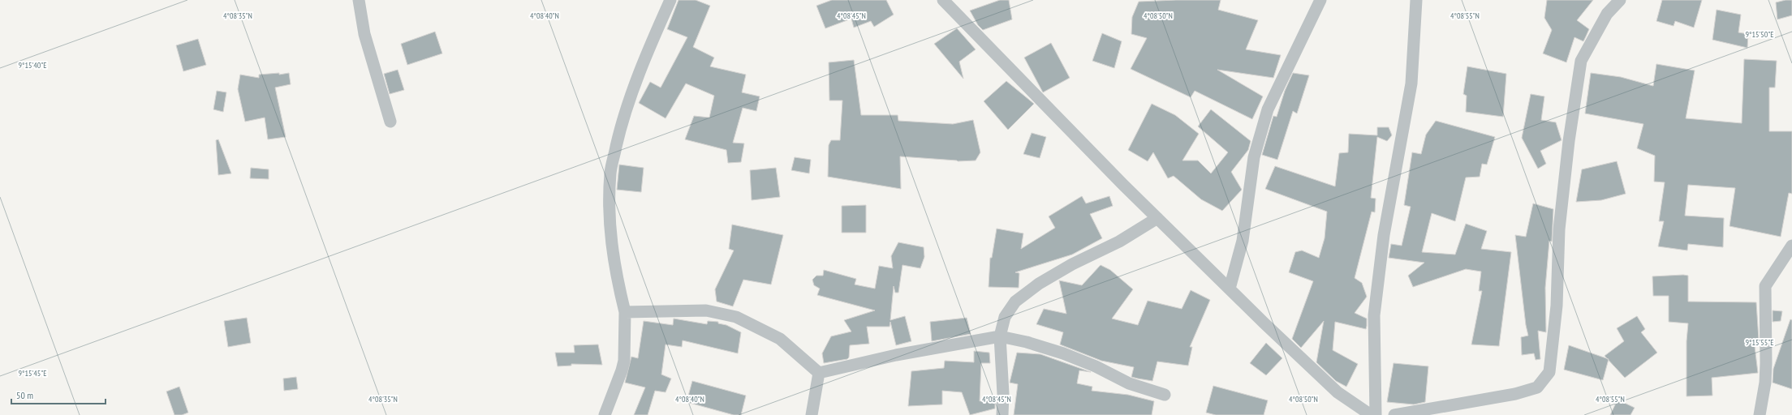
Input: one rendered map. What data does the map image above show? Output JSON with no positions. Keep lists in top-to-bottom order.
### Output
{
  "scale_bar": "50 m",
  "coordinates": [
    "4°08'40\"N",
    "4°08'45\"N",
    "4°08'50\"N",
    "4°08'35\"N",
    "4°08'55\"N",
    "9°15'50\"E",
    "9°15'40\"E",
    "9°15'55\"E",
    "9°15'45\"E"
  ]
}
